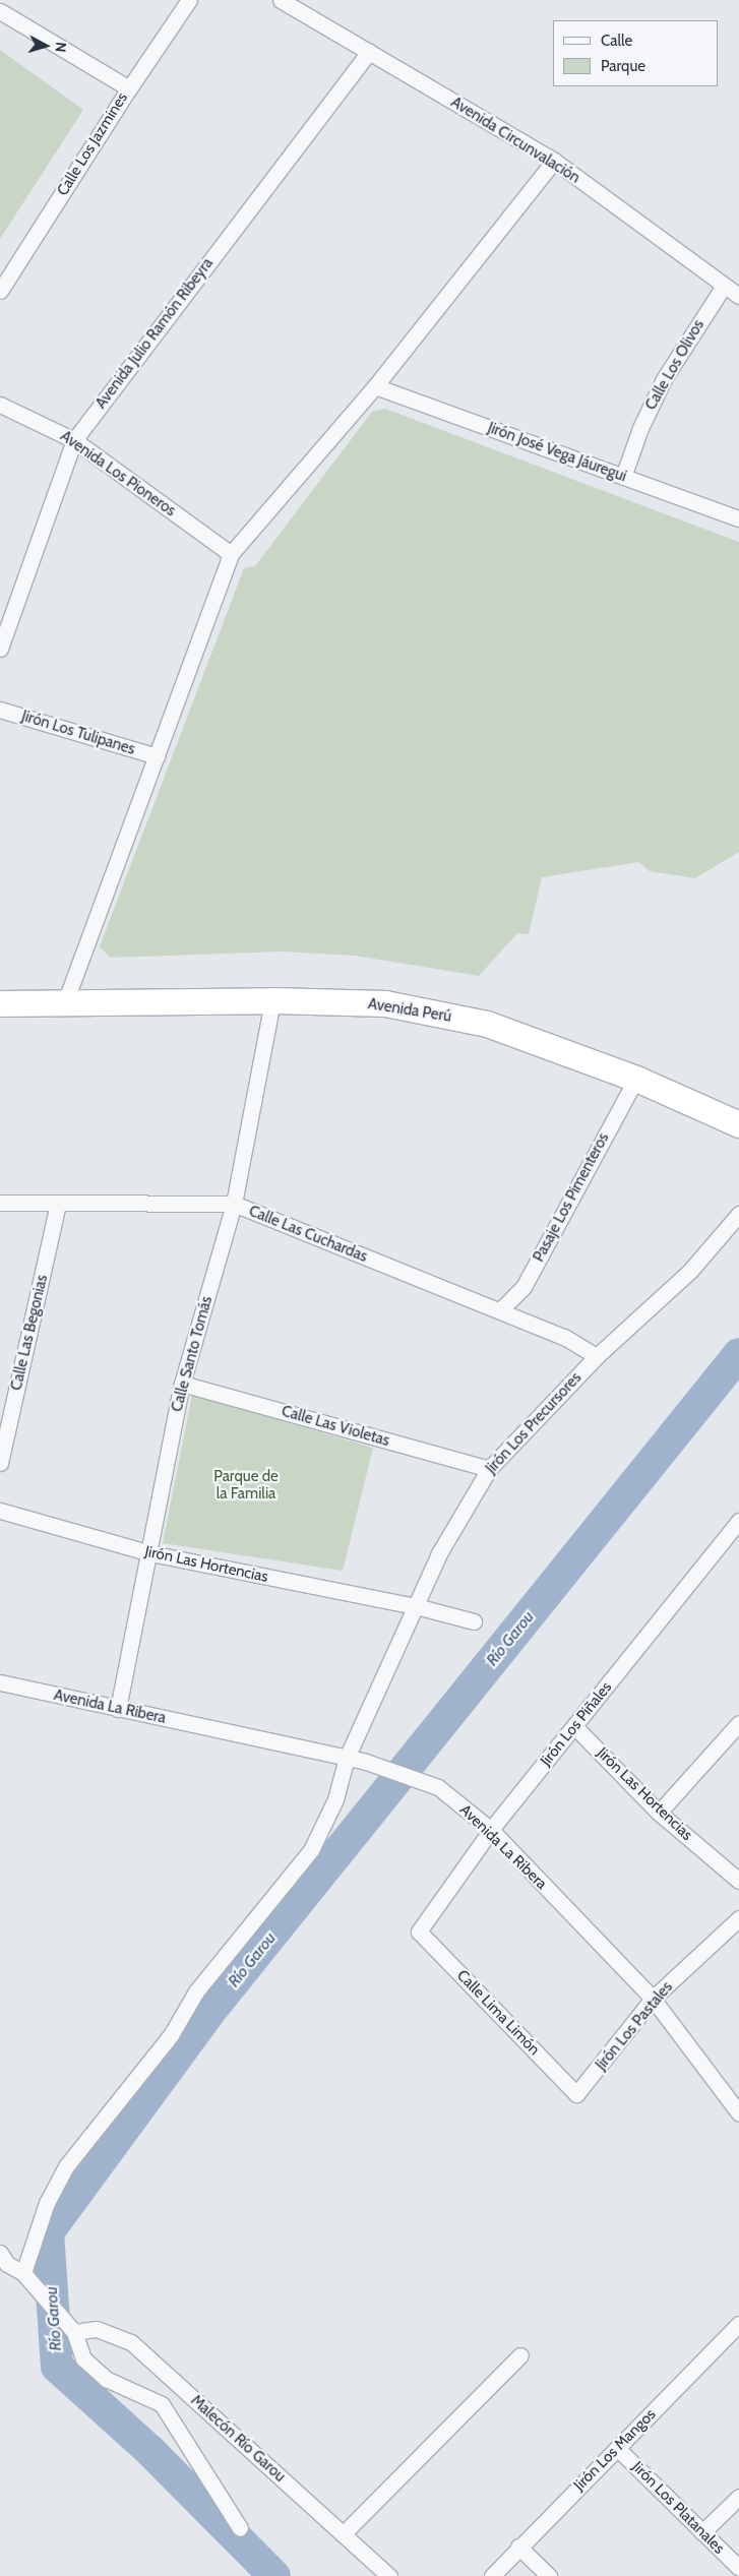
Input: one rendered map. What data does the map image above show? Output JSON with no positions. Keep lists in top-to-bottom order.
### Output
{
  "streets": {
    "highway": ["Avenida Perú"],
    "street": [
      "Avenida Circunvalación",
      "Calle Los Jazmines",
      "Avenida Julio Ramón Ribeyra",
      "Calle Los Olivos",
      "Jirón José Vega Jáuregui",
      "Avenida Los Pioneros",
      "Jirón Los Tulipanes",
      "Pasaje Los Pimenteros",
      "Calle Las Cuchardas",
      "Calle Las Begonias",
      "Calle Santo Tomás",
      "Jirón Los Precursores",
      "Calle Las Violetas",
      "Jirón Las Hortencias",
      "Avenida La Ribera",
      "Jirón Los Piñales",
      "Calle Lima Limón",
      "Jirón Los Pastales",
      "Malecón Río Garou",
      "Jirón Los Mangos",
      "Jirón Los Platanales"
    ]
  },
  "crossings": [
    ["Avenida Circunvalación", "Avenida Julio Ramón Ribeyra"],
    ["Avenida Circunvalación", "Calle Los Olivos"],
    ["Avenida Julio Ramón Ribeyra", "Avenida Los Pioneros"],
    ["Calle Los Olivos", "Jirón José Vega Jáuregui"],
    ["Avenida Perú", "Pasaje Los Pimenteros"],
    ["Avenida Perú", "Calle Santo Tomás"],
    ["Pasaje Los Pimenteros", "Calle Las Cuchardas"],
    ["Calle Las Cuchardas", "Calle Las Begonias"],
    ["Calle Las Cuchardas", "Calle Santo Tomás"],
    ["Calle Las Cuchardas", "Jirón Los Precursores"],
    ["Calle Santo Tomás", "Calle Las Violetas"],
    ["Calle Santo Tomás", "Jirón Las Hortencias"],
    ["Calle Santo Tomás", "Avenida La Ribera"],
    ["Jirón Los Precursores", "Calle Las Violetas"],
    ["Jirón Los Precursores", "Jirón Las Hortencias"],
    ["Jirón Los Precursores", "Avenida La Ribera"],
    ["Jirón Las Hortencias", "Jirón Los Piñales"],
    ["Avenida La Ribera", "Jirón Los Piñales"],
    ["Avenida La Ribera", "Jirón Los Pastales"],
    ["Jirón Los Piñales", "Calle Lima Limón"],
    ["Calle Lima Limón", "Jirón Los Pastales"],
    ["Jirón Los Mangos", "Jirón Los Platanales"]
  ],
  "water": ["Río Garou"],
  "parks": ["Parque de la Familia"],
  "legend": ["Calle", "Parque"],
  "north": "right"
}
